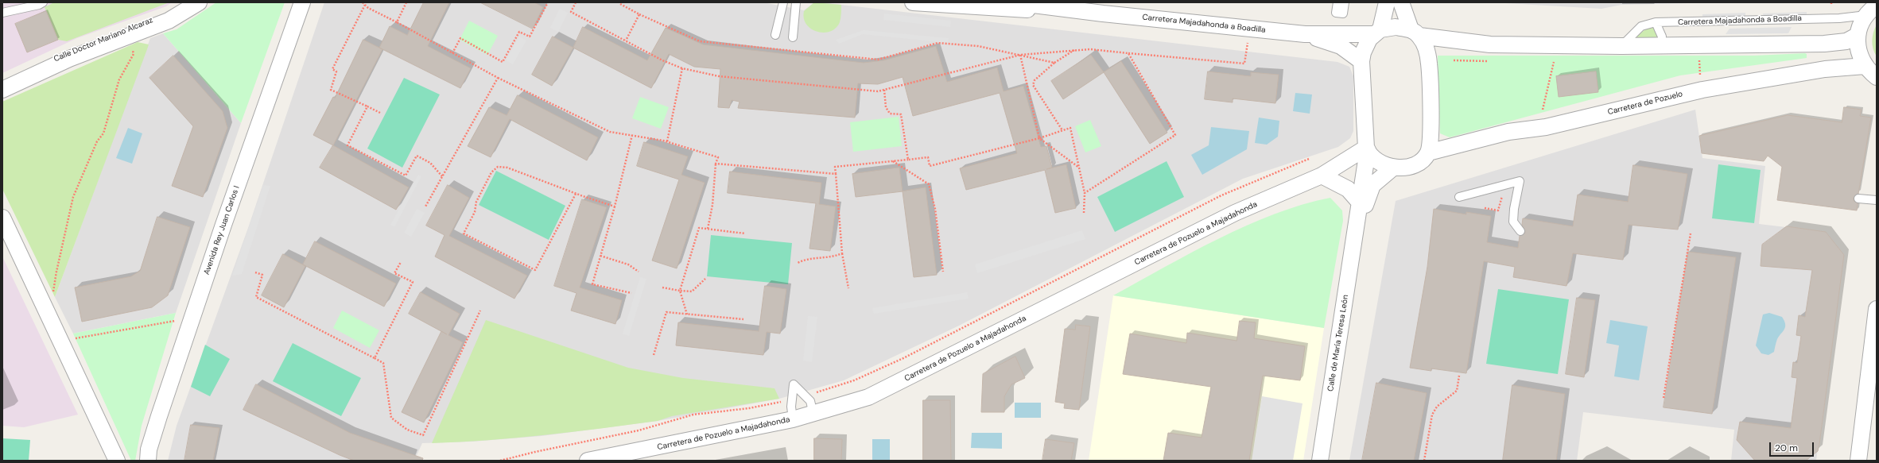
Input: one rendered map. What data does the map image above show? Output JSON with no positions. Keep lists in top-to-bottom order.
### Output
{
  "streets": {
    "street": [
      "Carretera Majadahonda a Boadilla",
      "Calle Doctor Mariano Alcaraz",
      "Carretera de Pozuelo",
      "Avenida Rey Juan Carlos I",
      "Carretera de Pozuelo a Majadahonda",
      "Calle de María Teresa León"
    ]
  },
  "crossings": [
    ["Carretera de Pozuelo a Majadahonda", "Calle de María Teresa León"]
  ],
  "scale_bar": "20 m"
}
